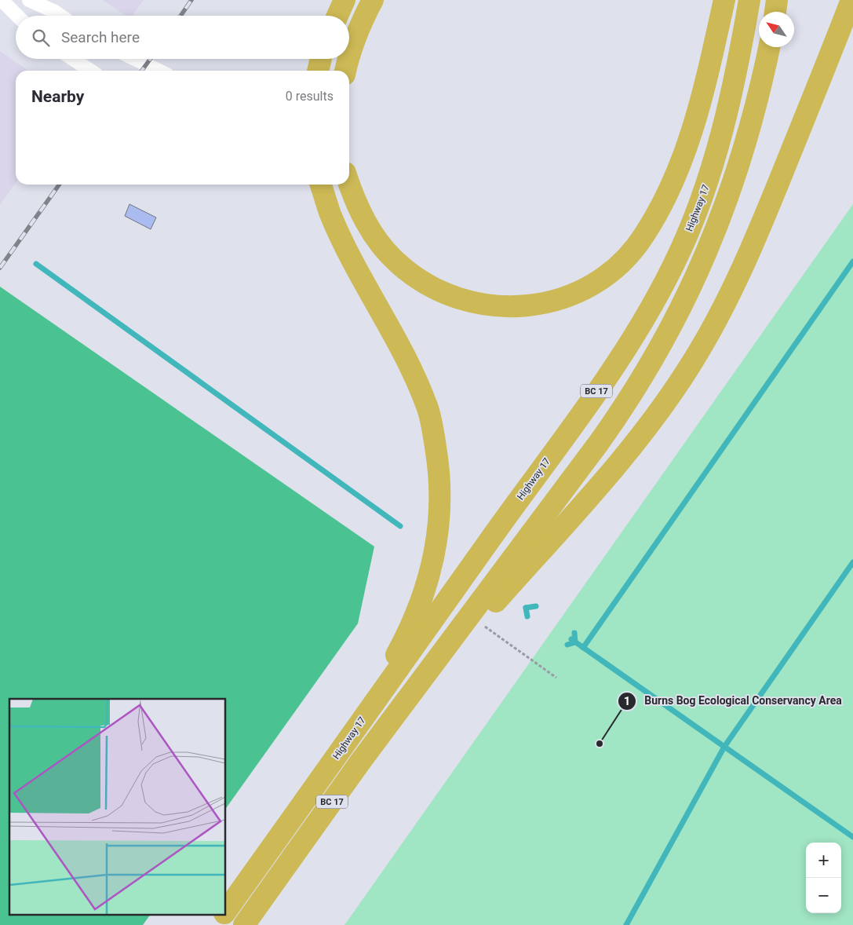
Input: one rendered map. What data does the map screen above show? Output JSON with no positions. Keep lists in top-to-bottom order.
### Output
{
  "streets": {
    "highway": ["Highway 17", "BC 17"]
  },
  "places": ["Burns Bog Ecological Conservancy Area"],
  "north": "top left",
  "page": {
    "search": "Search here",
    "heading": ["Nearby", "0 results"],
    "map_buttons": ["+", "−"]
  }
}
